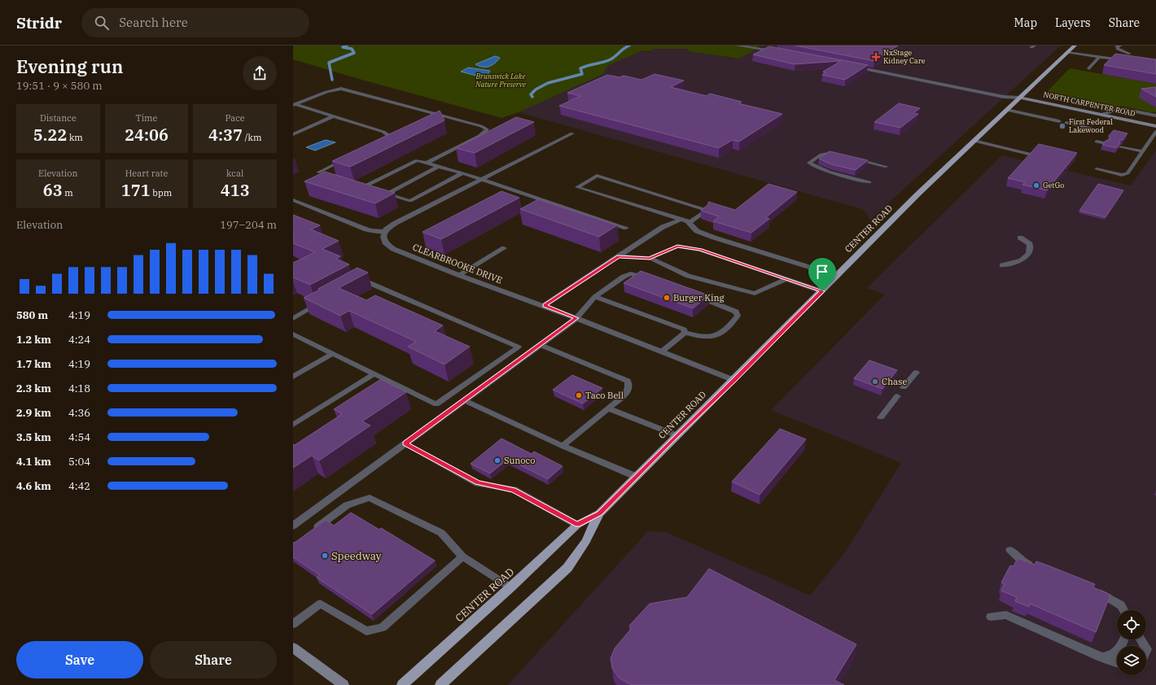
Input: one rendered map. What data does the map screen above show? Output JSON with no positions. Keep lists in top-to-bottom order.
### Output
{
  "streets": {
    "main road": ["CENTER ROAD"],
    "street": ["NORTH CARPENTER ROAD", "CLEARBROOKE DRIVE"]
  },
  "crossings": [
    ["NORTH CARPENTER ROAD", "CENTER ROAD"],
    ["CENTER ROAD", "CLEARBROOKE DRIVE"]
  ],
  "parks": ["Brunswick Lake Nature Preserve"],
  "places": {
    "health": ["NxStage Kidney Care"],
    "other": [
      "First Federal Lakewood",
      "GetGo",
      "Burger King",
      "Chase",
      "Taco Bell",
      "Sunoco",
      "Speedway"
    ]
  },
  "page": {
    "header": "Stridr",
    "search": "Search here",
    "nav": ["Map", "Layers", "Share"],
    "heading": ["Evening run", "19:51 · 9 × 580 m"],
    "stats": [
      ["Distance", "5.22 km"],
      ["Time", "24:06"],
      ["Pace", "4:37 /km"],
      ["Elevation", "63 m"],
      ["Heart rate", "171 bpm"],
      ["kcal", "413"]
    ],
    "chart": ["Elevation", "197–204 m"],
    "list": [
      {
        "name": "580 m",
        "note": "4:19"
      },
      {
        "name": "1.2 km",
        "note": "4:24"
      },
      {
        "name": "1.7 km",
        "note": "4:19"
      },
      {
        "name": "2.3 km",
        "note": "4:18"
      },
      {
        "name": "2.9 km",
        "note": "4:36"
      },
      {
        "name": "3.5 km",
        "note": "4:54"
      },
      {
        "name": "4.1 km",
        "note": "5:04"
      },
      {
        "name": "4.6 km",
        "note": "4:42"
      }
    ],
    "buttons": ["Save", "Share"]
  }
}
